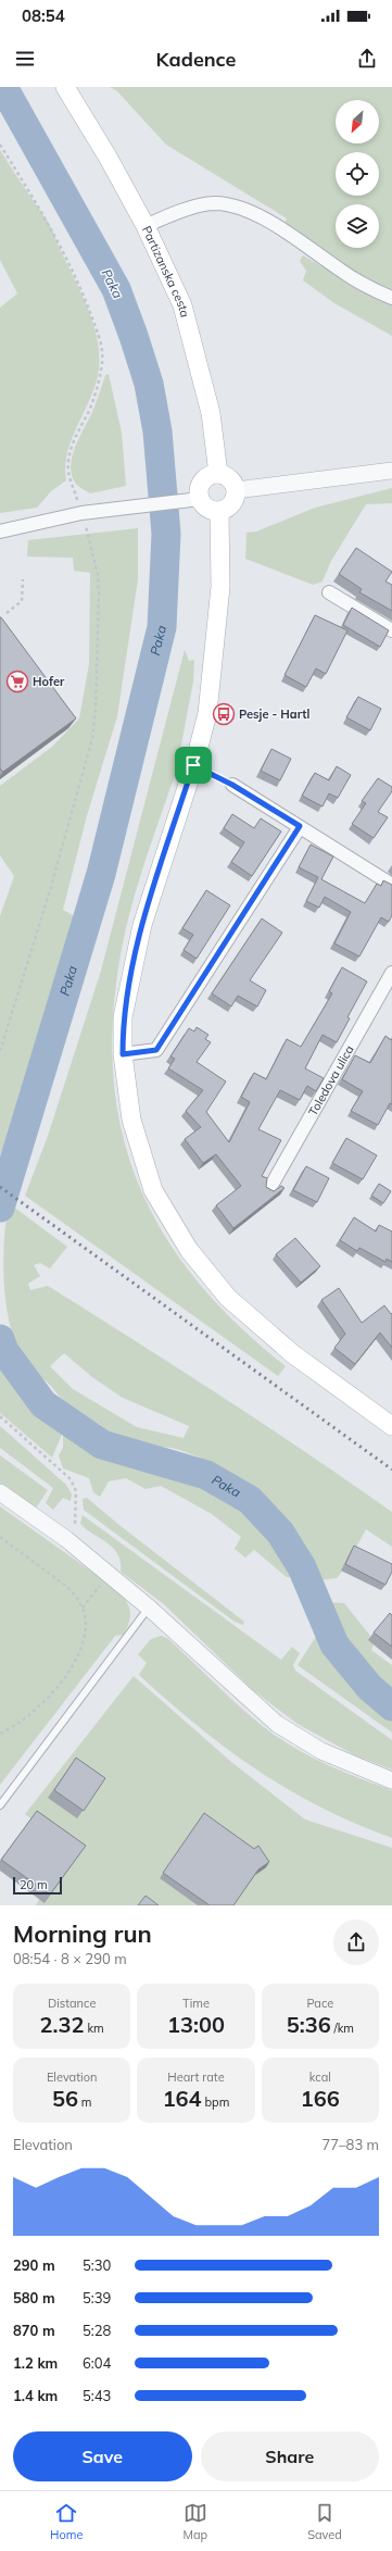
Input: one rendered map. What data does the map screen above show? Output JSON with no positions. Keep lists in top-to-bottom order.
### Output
{
  "streets": {
    "main road": ["Partizanska cesta"],
    "street": ["Toledova ulica"]
  },
  "water": ["Paka"],
  "places": {
    "supermarket": ["Hofer"],
    "bus stop": ["Pesje - Hartl"]
  },
  "scale_bar": "20 m",
  "north": "bottom left",
  "page": {
    "status": "08:54",
    "header": "Kadence",
    "scale": "20 m",
    "heading": ["Morning run", "08:54 · 8 × 290 m"],
    "stats": [
      ["Distance", "2.32 km"],
      ["Time", "13:00"],
      ["Pace", "5:36 /km"],
      ["Elevation", "56 m"],
      ["Heart rate", "164 bpm"],
      ["kcal", "166"]
    ],
    "chart": ["Elevation", "77–83 m"],
    "list": [
      {
        "name": "290 m",
        "note": "5:30"
      },
      {
        "name": "580 m",
        "note": "5:39"
      },
      {
        "name": "870 m",
        "note": "5:28"
      },
      {
        "name": "1.2 km",
        "note": "6:04"
      },
      {
        "name": "1.4 km",
        "note": "5:43"
      }
    ],
    "buttons": ["Save", "Share"],
    "tabs": ["Home", "Map", "Saved"]
  }
}
